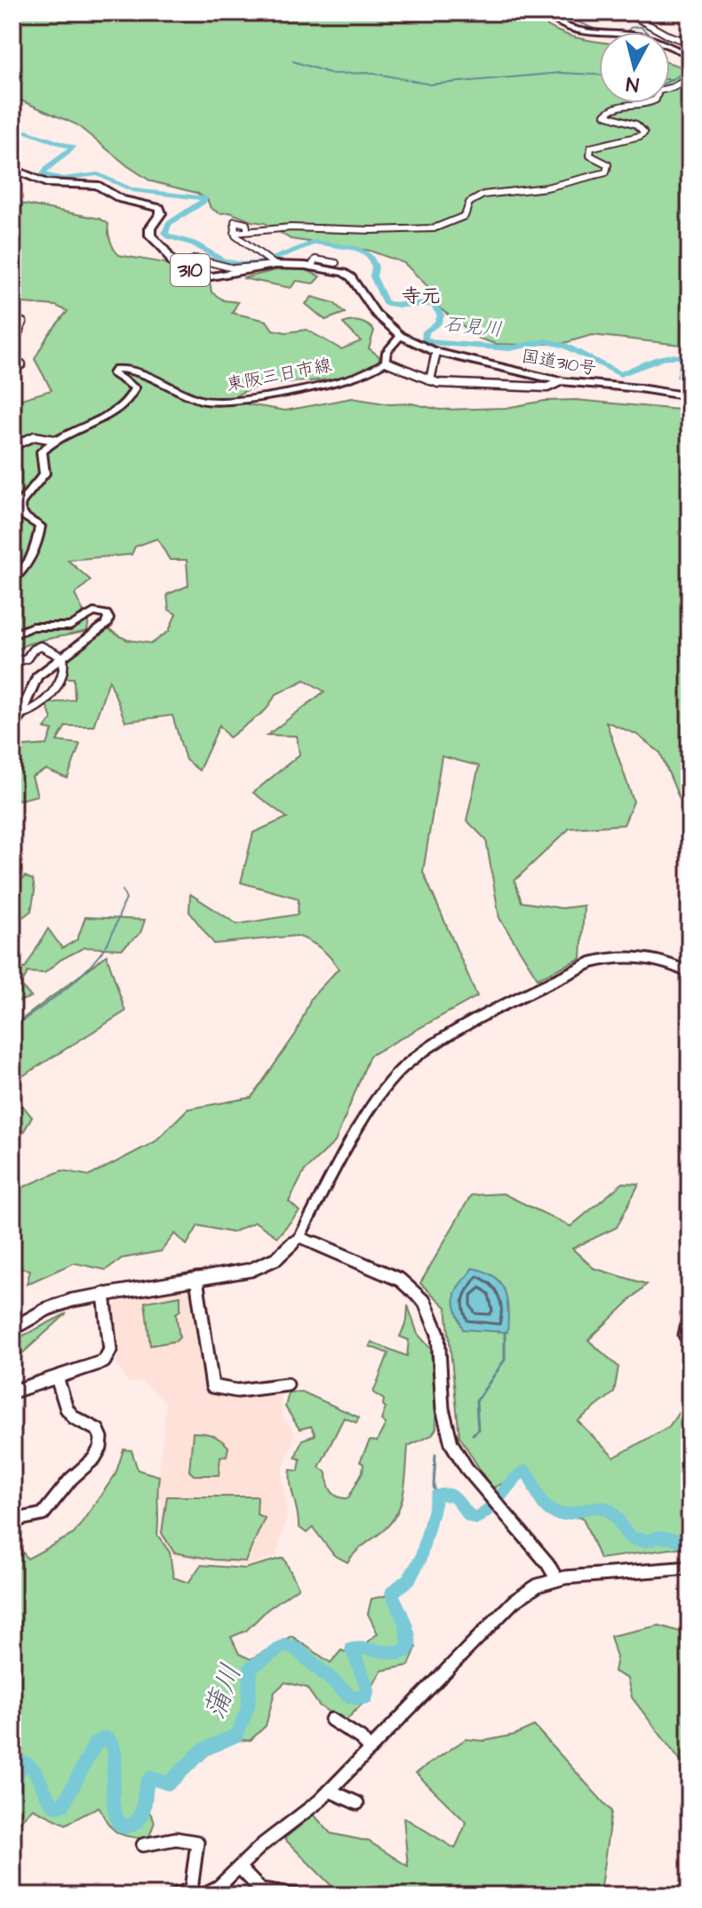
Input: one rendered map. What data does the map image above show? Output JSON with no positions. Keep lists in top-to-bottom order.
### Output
{
  "streets": {
    "highway": ["310", "国道310号"],
    "main road": ["東阪三日市線"]
  },
  "crossings": [
    ["310", "国道310号"]
  ],
  "districts": ["寺元"],
  "water": ["石見川", "蒲川"],
  "north": "bottom"
}
